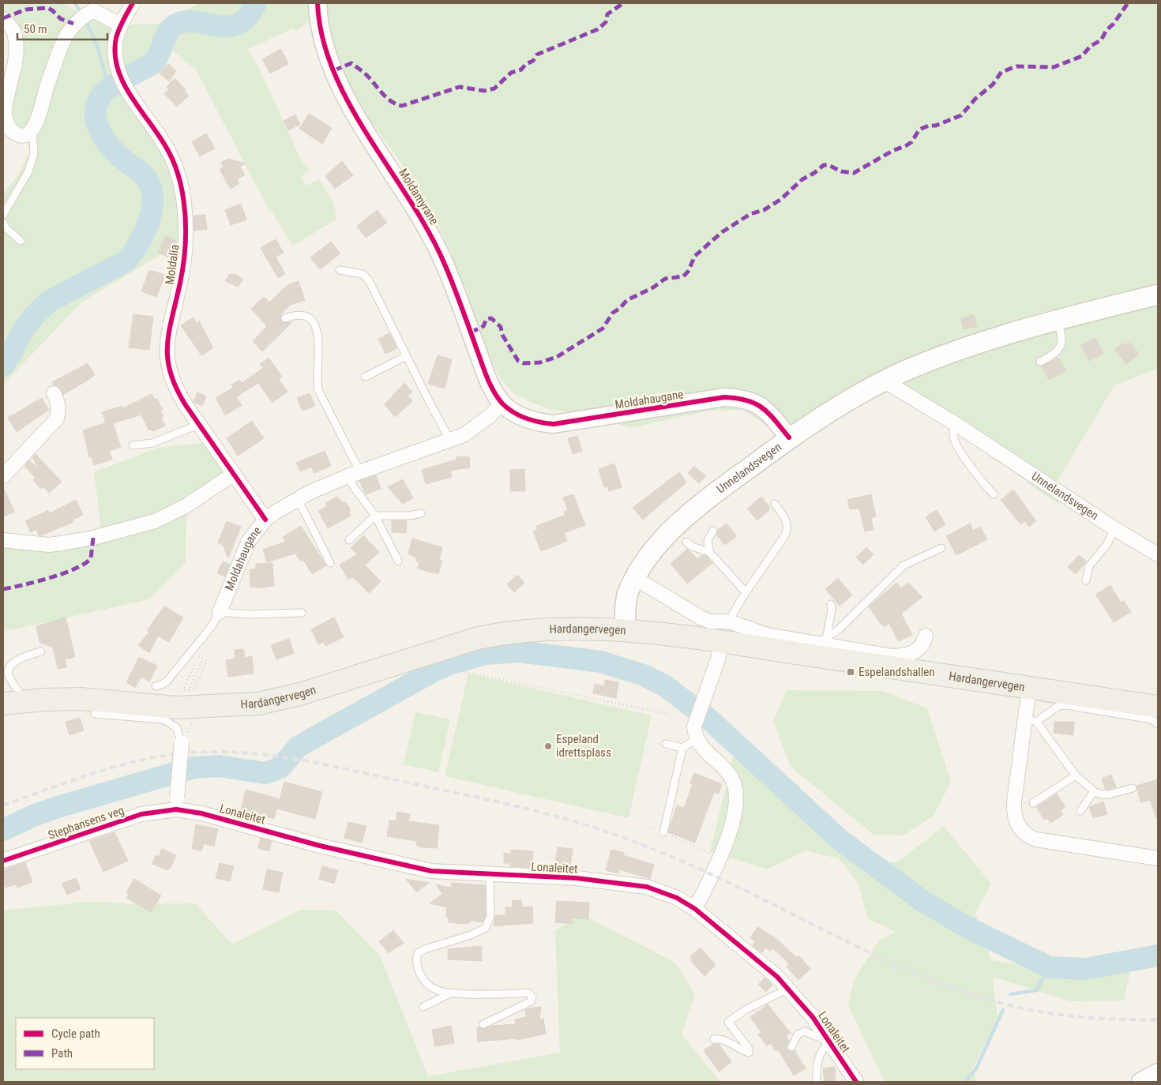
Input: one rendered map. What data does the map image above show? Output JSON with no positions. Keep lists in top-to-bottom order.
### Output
{
  "streets": {
    "main road": ["Unnelandsvegen", "Hardangervegen"],
    "street": [
      "Moldamyrane",
      "Moldalia",
      "Moldahaugane",
      "Lonaleitet",
      "Stephansens veg"
    ]
  },
  "crossings": [
    ["Moldamyrane", "Moldahaugane"],
    ["Moldalia", "Moldahaugane"],
    ["Moldahaugane", "Unnelandsvegen"],
    ["Unnelandsvegen", "Hardangervegen"],
    ["Lonaleitet", "Stephansens veg"]
  ],
  "places": {
    "transit": ["Espelandshallen"],
    "other": ["Espeland idrettsplass"]
  },
  "legend": ["Cycle path", "Path"],
  "scale_bar": "50 m"
}
